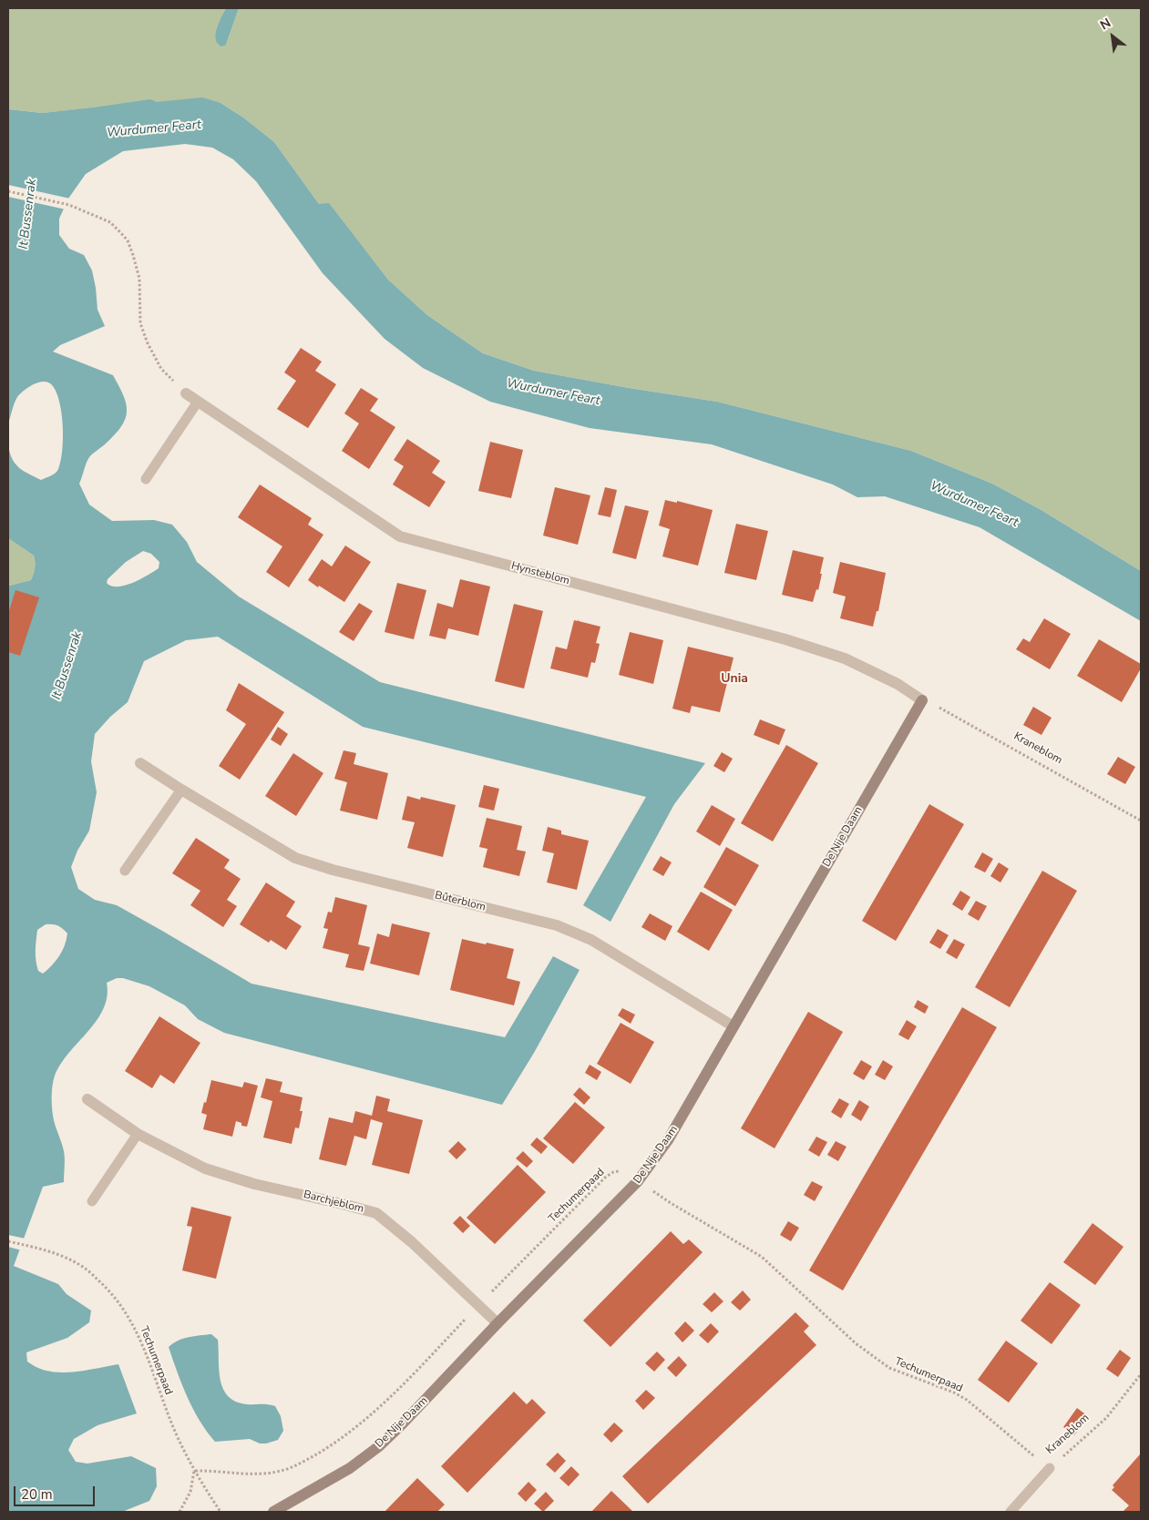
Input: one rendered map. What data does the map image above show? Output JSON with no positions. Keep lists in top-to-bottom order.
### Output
{
  "streets": {
    "street": [
      "Hynsteblom",
      "De Nije Daam",
      "Bûterblom",
      "Barchjeblom"
    ],
    "lane": ["Kraneblom"],
    "path": ["Techumerpaad"]
  },
  "crossings": [
    ["Hynsteblom", "Kraneblom"],
    ["Hynsteblom", "De Nije Daam"],
    ["Kraneblom", "De Nije Daam"],
    ["Kraneblom", "Techumerpaad"],
    ["De Nije Daam", "Bûterblom"],
    ["De Nije Daam", "Techumerpaad"],
    ["De Nije Daam", "Barchjeblom"],
    ["Techumerpaad", "Barchjeblom"]
  ],
  "districts": ["Unia"],
  "water": ["Wurdumer Feart", "It Bussenrak"],
  "scale_bar": "20 m",
  "north": "top left"
}
